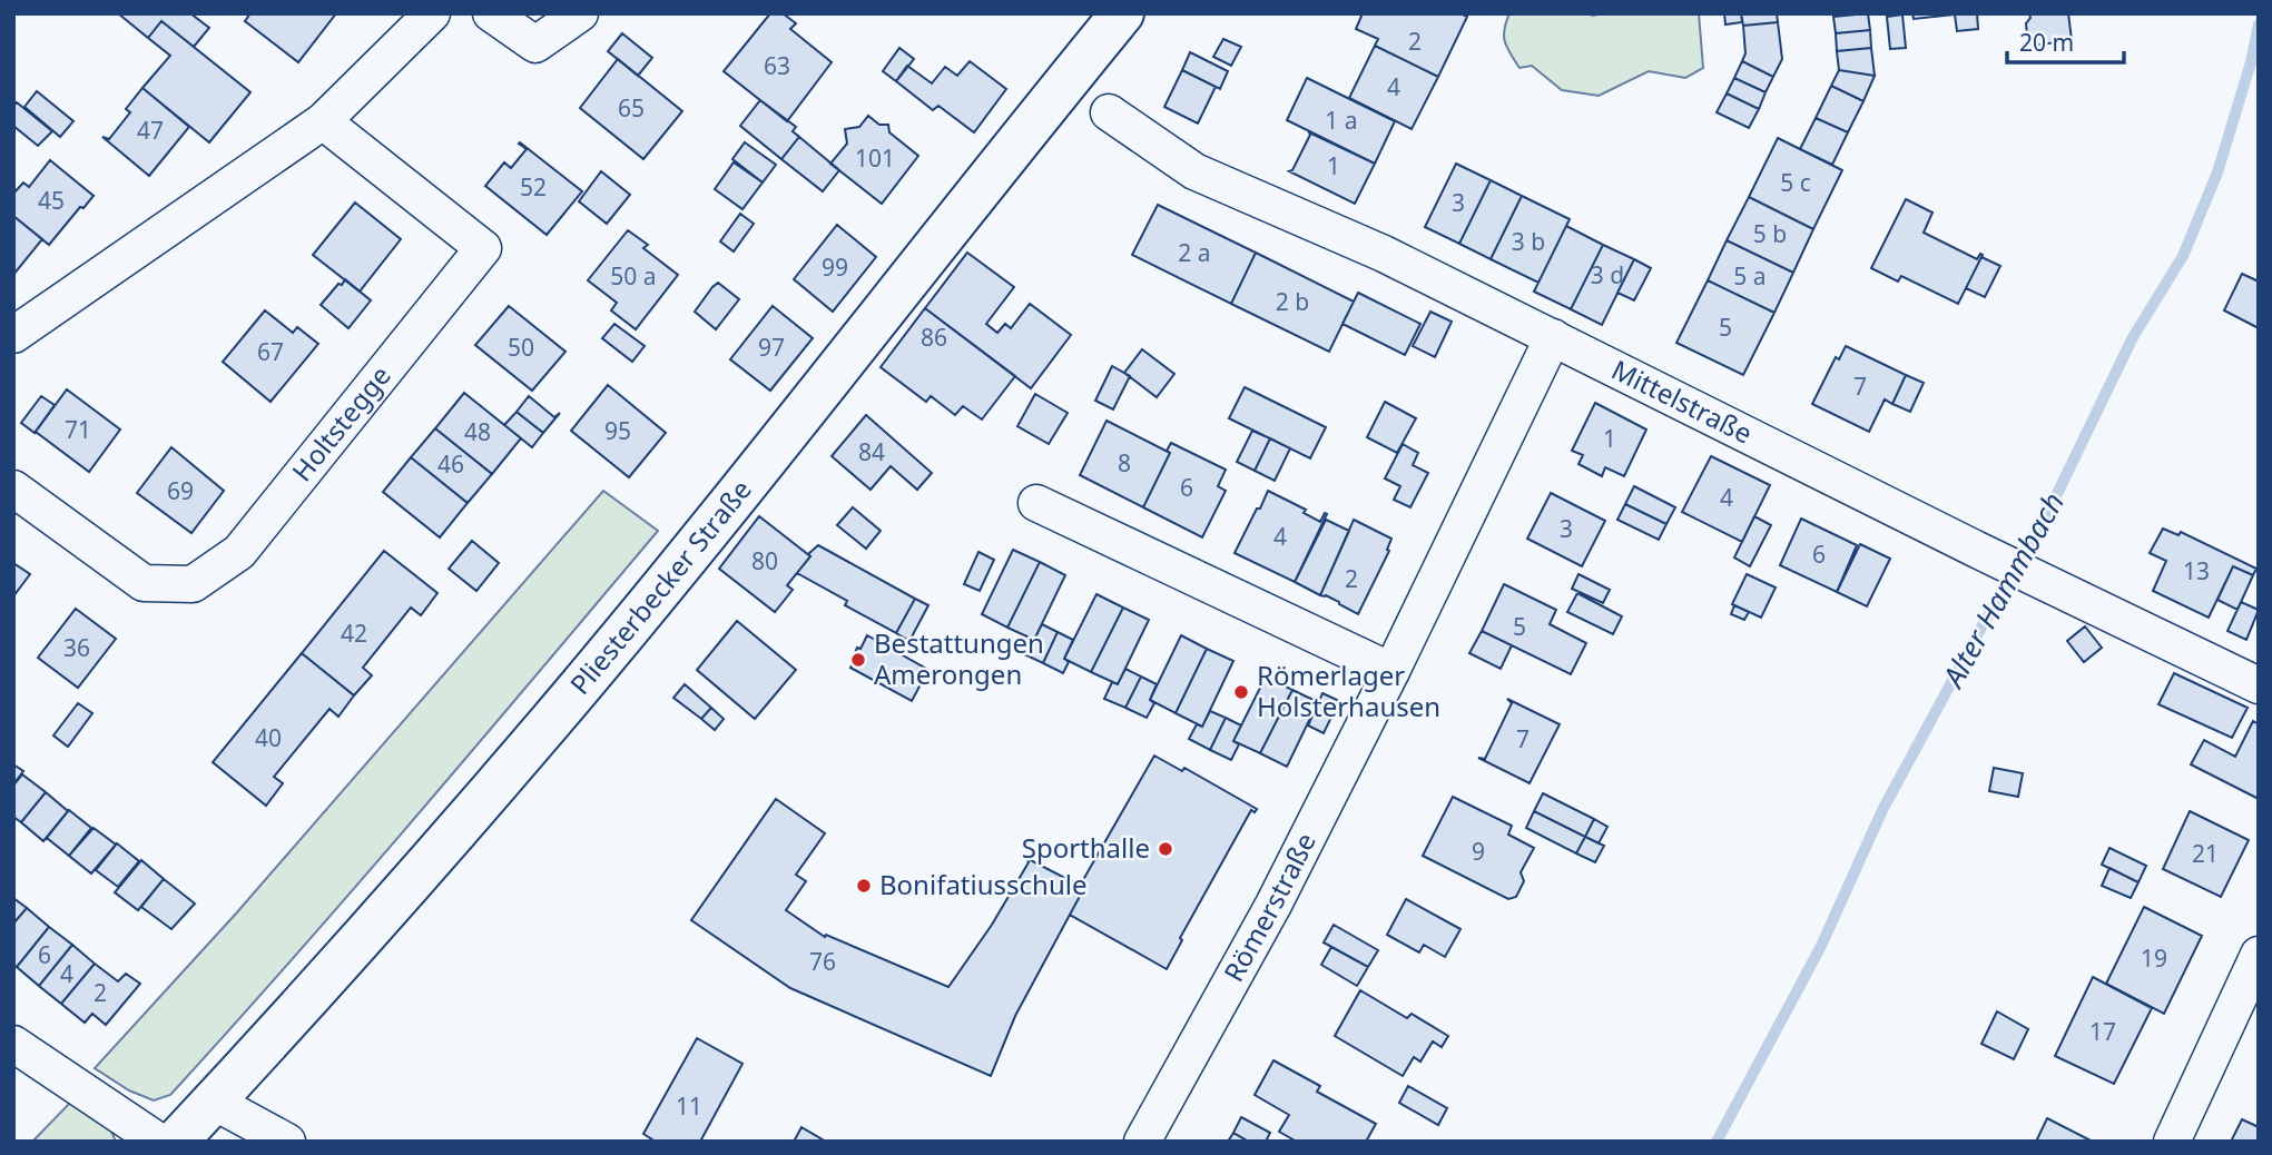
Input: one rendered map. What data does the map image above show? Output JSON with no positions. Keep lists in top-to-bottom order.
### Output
{
  "streets": {
    "main road": ["Pliesterbecker Straße"],
    "street": ["Mittelstraße", "Holtstegge", "Römerstraße"]
  },
  "crossings": [
    ["Mittelstraße", "Römerstraße"]
  ],
  "water": ["Alter Hammbach"],
  "places": [
    "Bestattungen Amerongen",
    "Römerlager Holsterhausen",
    "Sporthalle",
    "Bonifatiusschule"
  ],
  "house_numbers": [
    "2",
    "63",
    "4",
    "65",
    "1 a",
    "47",
    "101",
    "1",
    "5 c",
    "52",
    "45",
    "3",
    "5 b",
    "3 b",
    "2 a",
    "99",
    "3 d",
    "50 a",
    "5 a",
    "2 b",
    "5",
    "86",
    "50",
    "97",
    "67",
    "7",
    "71",
    "95",
    "48",
    "1",
    "84",
    "8",
    "46",
    "6",
    "69",
    "4",
    "3",
    "4",
    "6",
    "80",
    "13",
    "2",
    "5",
    "42",
    "36",
    "40",
    "7",
    "9",
    "21",
    "6",
    "19",
    "76",
    "4",
    "2",
    "17",
    "11"
  ],
  "scale_bar": "20 m"
}
